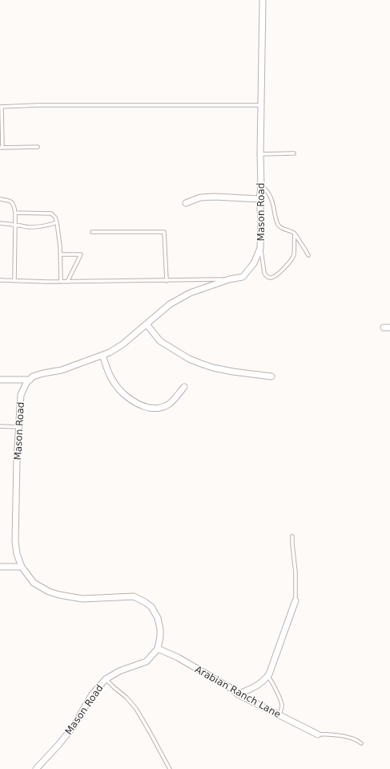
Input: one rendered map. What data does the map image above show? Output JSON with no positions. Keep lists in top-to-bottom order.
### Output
{
  "streets": {
    "street": ["Mason Road", "Arabian Ranch Lane"]
  },
  "crossings": [
    ["Mason Road", "Arabian Ranch Lane"]
  ]
}
